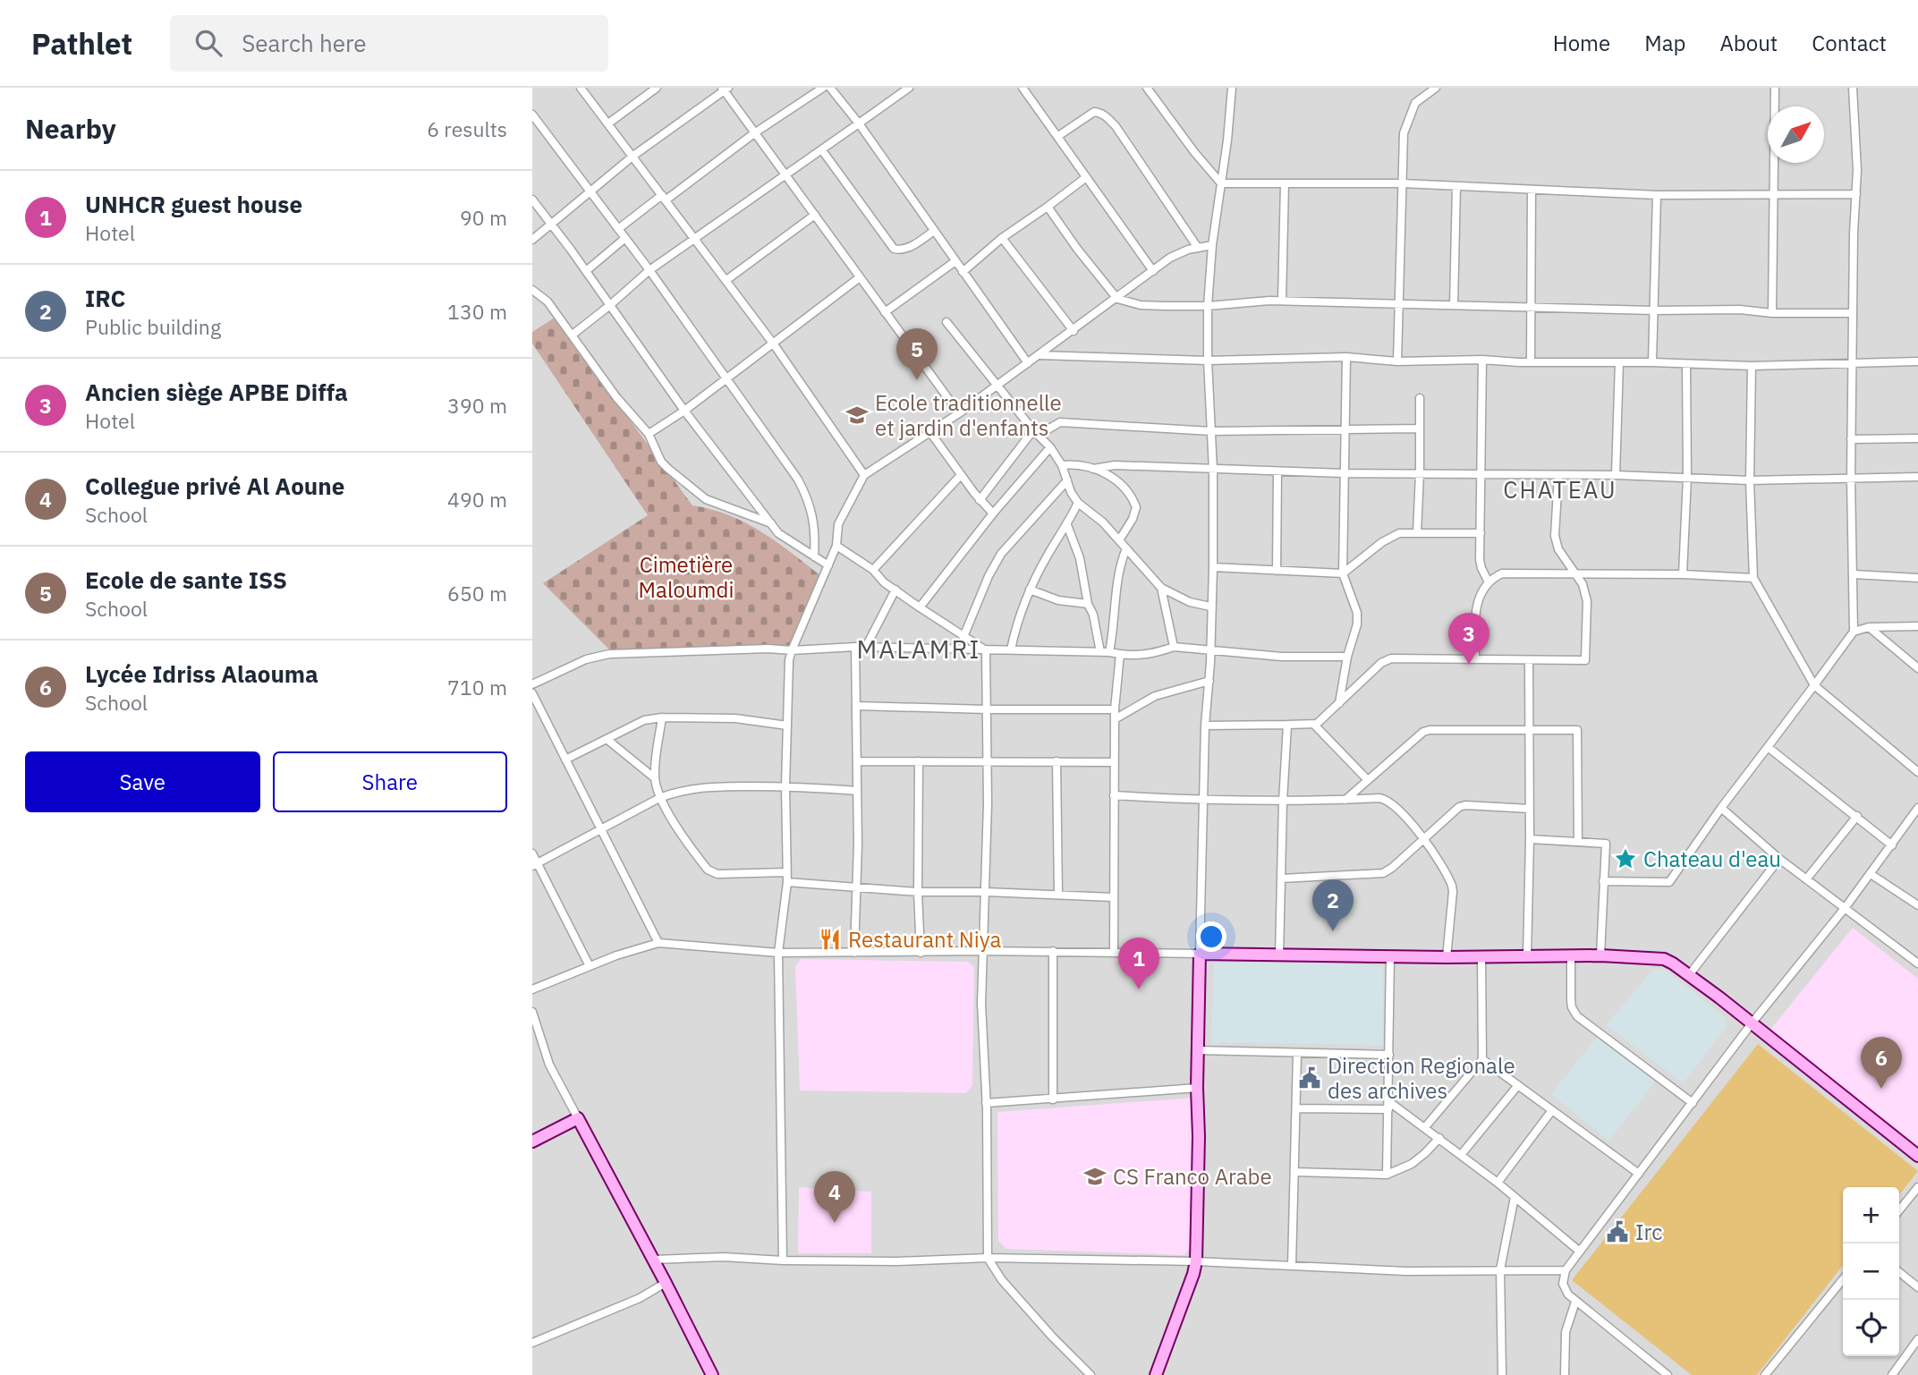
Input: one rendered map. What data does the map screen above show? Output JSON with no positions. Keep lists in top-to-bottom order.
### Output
{
  "districts": ["CHATEAU", "MALAMRI"],
  "parks": ["Cimetière Maloumdi"],
  "places": {
    "school or university": ["Ecole traditionnelle et jardin d'enfants", "CS Franco Arabe"],
    "place": ["Chateau d'eau"],
    "restaurant": ["Restaurant Niya"],
    "public building": ["Direction Regionale des archives", "Irc"]
  },
  "north": "top right",
  "page": {
    "header": "Pathlet",
    "search": "Search here",
    "nav": [
      "Home",
      "Map",
      "About",
      "Contact"
    ],
    "heading": ["Nearby", "6 results"],
    "list": [
      {
        "mark": "1",
        "name": "UNHCR guest house",
        "note": "Hotel",
        "value": "90 m"
      },
      {
        "mark": "2",
        "name": "IRC",
        "note": "Public building",
        "value": "130 m"
      },
      {
        "mark": "3",
        "name": "Ancien siège APBE Diffa",
        "note": "Hotel",
        "value": "390 m"
      },
      {
        "mark": "4",
        "name": "Collegue privé Al Aoune",
        "note": "School",
        "value": "490 m"
      },
      {
        "mark": "5",
        "name": "Ecole de sante ISS",
        "note": "School",
        "value": "650 m"
      },
      {
        "mark": "6",
        "name": "Lycée Idriss Alaouma",
        "note": "School",
        "value": "710 m"
      }
    ],
    "pins": [
      "5",
      "3",
      "2",
      "1",
      "6",
      "4"
    ],
    "buttons": ["Save", "Share"],
    "map_buttons": ["+", "−"]
  }
}
